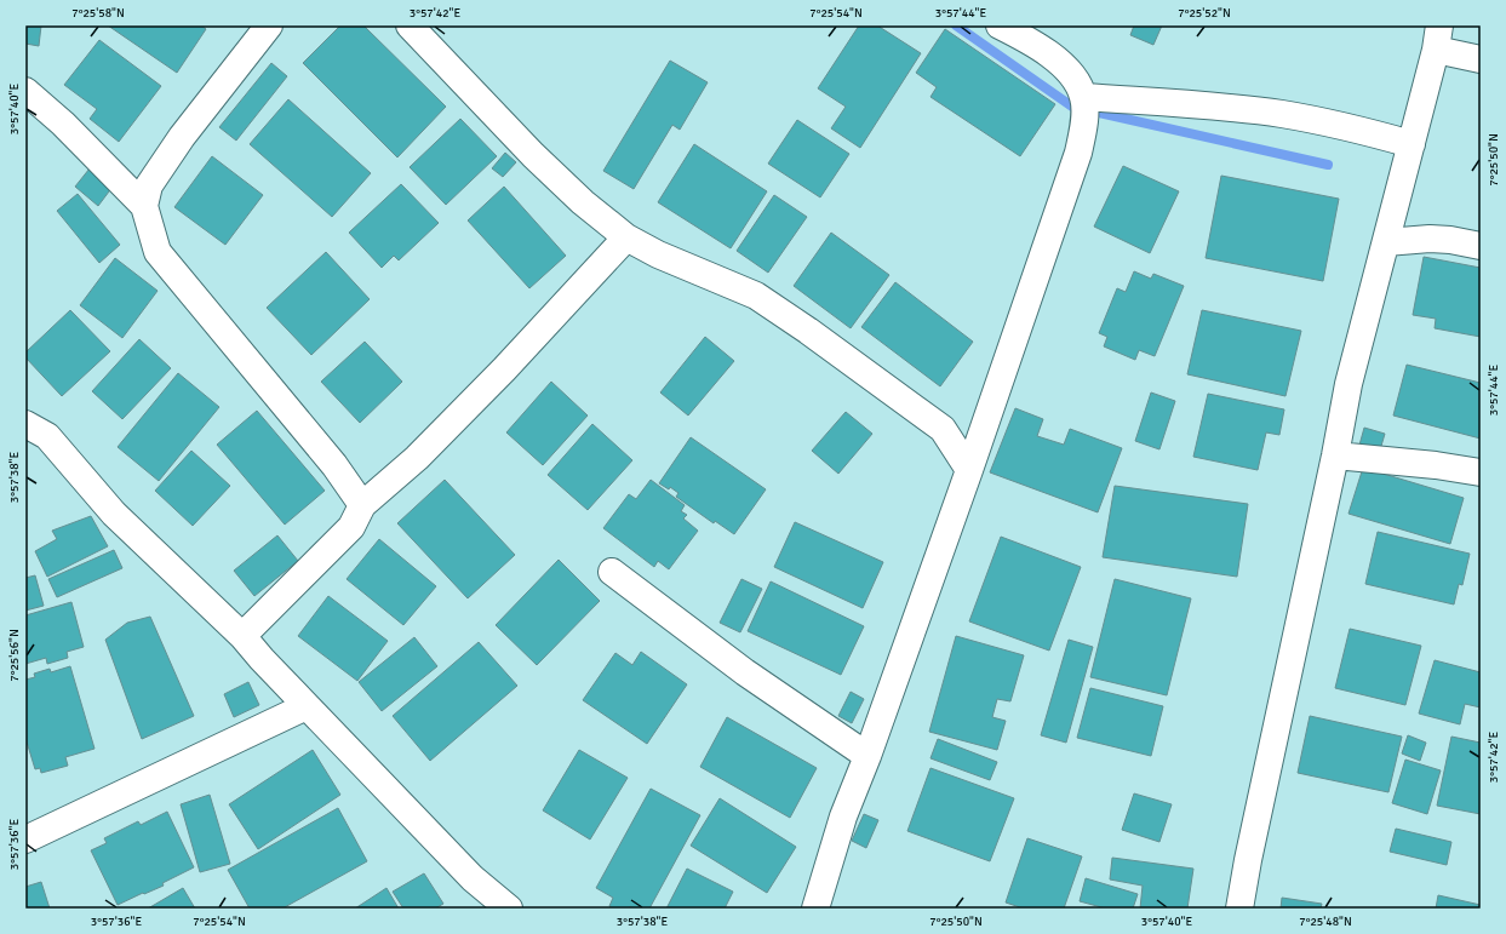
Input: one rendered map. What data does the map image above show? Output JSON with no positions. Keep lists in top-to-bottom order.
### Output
{
  "coordinates": [
    "7°25'58\"N",
    "3°57'42\"E",
    "7°25'54\"N",
    "3°57'44\"E",
    "7°25'52\"N",
    "3°57'40\"E",
    "7°25'50\"N",
    "3°57'38\"E",
    "7°25'56\"N",
    "3°57'36\"E",
    "7°25'48\"N"
  ]
}
